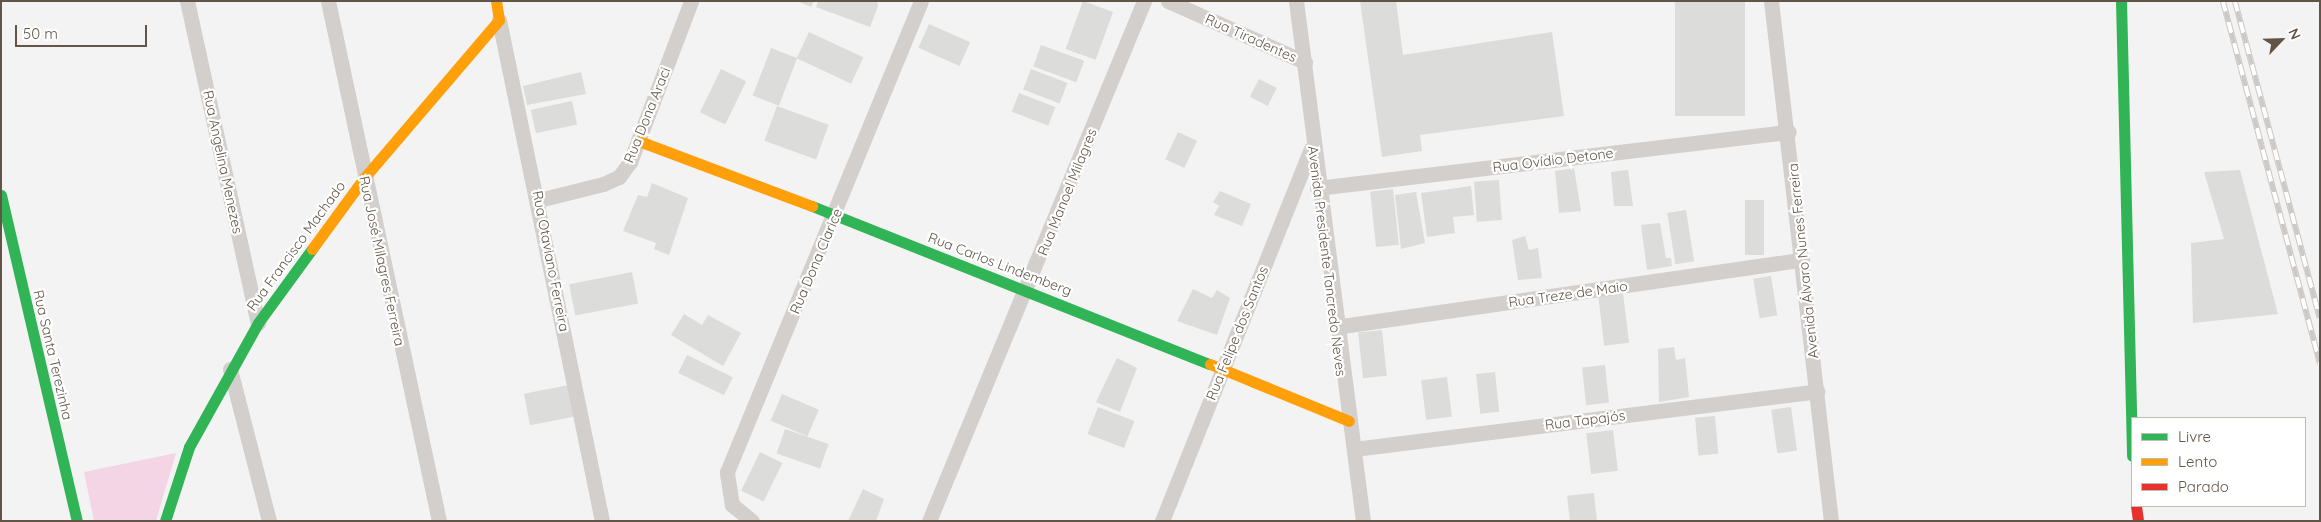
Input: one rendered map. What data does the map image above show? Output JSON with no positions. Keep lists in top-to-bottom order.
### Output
{
  "streets": {
    "street": [
      "Rua Tiradentes",
      "Rua Dona Araci",
      "Rua Ovídio Detone",
      "Rua Angelina Menezes",
      "Rua Manoel Milagres",
      "Rua Francisco Machado",
      "Rua José Milagres Ferreira",
      "Rua Otaviano Ferreira",
      "Rua Dona Clarice",
      "Avenida Presidente Tancredo Neves",
      "Avenida Álvaro Nunes Ferreira",
      "Rua Carlos Lindemberg",
      "Rua Treze de Maio",
      "Rua Felipe dos Santos",
      "Rua Santa Terezinha",
      "Rua Tapajós"
    ]
  },
  "crossings": [
    ["Rua Tiradentes", "Avenida Presidente Tancredo Neves"],
    ["Rua Dona Araci", "Rua Otaviano Ferreira"],
    ["Rua Dona Araci", "Rua Carlos Lindemberg"],
    ["Rua Ovídio Detone", "Avenida Presidente Tancredo Neves"],
    ["Rua Ovídio Detone", "Avenida Álvaro Nunes Ferreira"],
    ["Rua Angelina Menezes", "Rua Francisco Machado"],
    ["Rua Manoel Milagres", "Rua Carlos Lindemberg"],
    ["Rua Francisco Machado", "Rua José Milagres Ferreira"],
    ["Rua Francisco Machado", "Rua Otaviano Ferreira"],
    ["Rua Dona Clarice", "Rua Carlos Lindemberg"],
    ["Avenida Presidente Tancredo Neves", "Rua Carlos Lindemberg"],
    ["Avenida Presidente Tancredo Neves", "Rua Treze de Maio"],
    ["Avenida Presidente Tancredo Neves", "Rua Felipe dos Santos"],
    ["Avenida Presidente Tancredo Neves", "Rua Tapajós"],
    ["Avenida Álvaro Nunes Ferreira", "Rua Treze de Maio"],
    ["Avenida Álvaro Nunes Ferreira", "Rua Tapajós"],
    ["Rua Carlos Lindemberg", "Rua Felipe dos Santos"]
  ],
  "legend": ["Livre", "Lento", "Parado"],
  "scale_bar": "50 m",
  "north": "top right"
}
